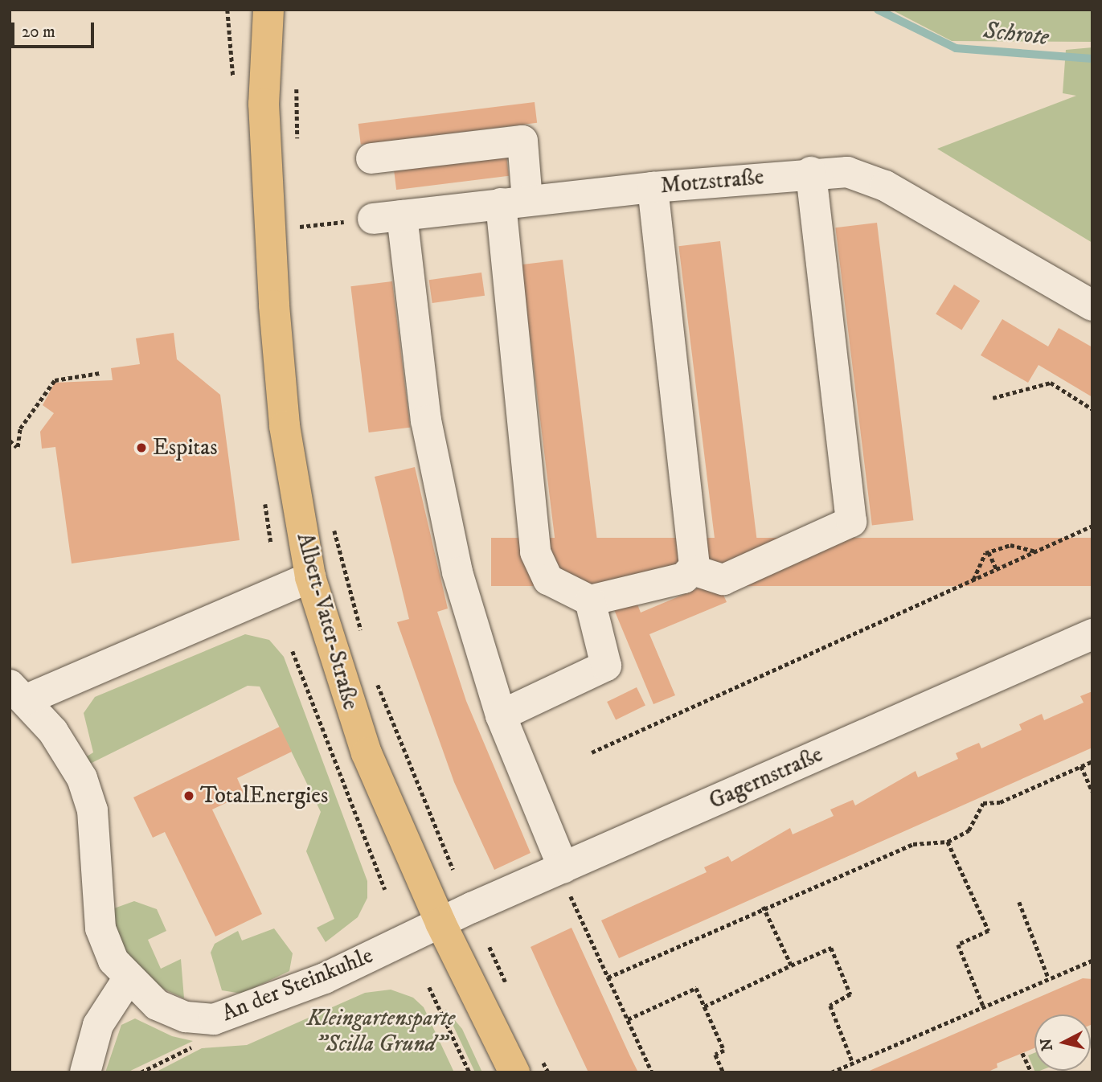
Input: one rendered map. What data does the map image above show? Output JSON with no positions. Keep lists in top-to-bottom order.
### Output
{
  "streets": {
    "main road": ["Albert-Vater-Straße"],
    "street": ["Motzstraße", "Gagernstraße", "An der Steinkuhle"]
  },
  "crossings": [
    ["Albert-Vater-Straße", "Gagernstraße"],
    ["Albert-Vater-Straße", "An der Steinkuhle"],
    ["Gagernstraße", "An der Steinkuhle"]
  ],
  "water": ["Schrote"],
  "parks": ["Kleingartensparte \"Scilla Grund\""],
  "places": ["Espitas", "TotalEnergies"],
  "scale_bar": "20 m",
  "north": "left"
}
